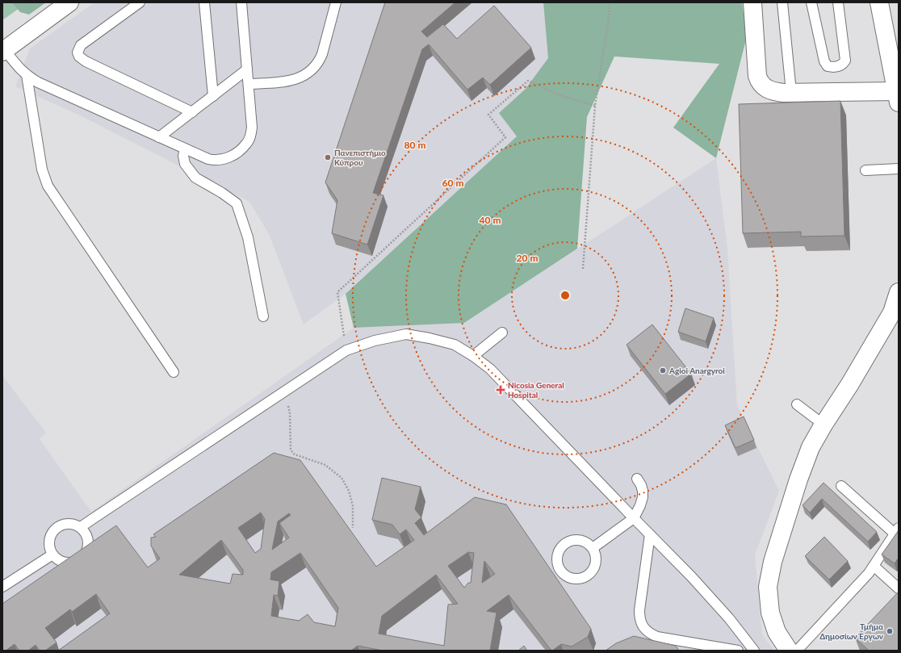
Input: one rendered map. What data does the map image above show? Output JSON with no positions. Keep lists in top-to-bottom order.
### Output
{
  "places": {
    "other": ["Πανεπιστήμιο Κύπρου", "Agioi Anargyroi", "Τμήμα Δημοσίων Έργων"],
    "health": ["Nicosia General Hospital"]
  },
  "rings": [
    "80 m",
    "60 m",
    "40 m",
    "20 m"
  ]
}
